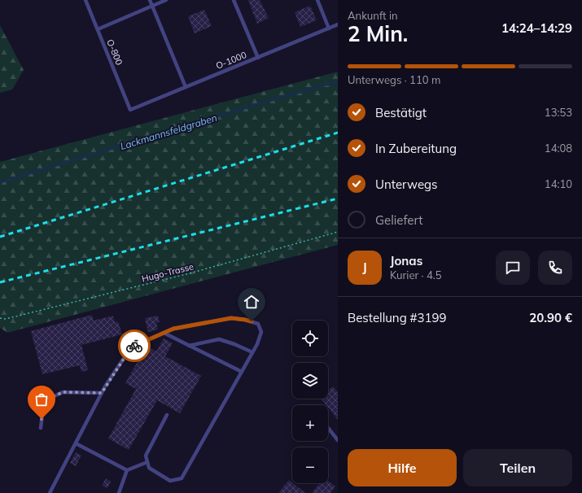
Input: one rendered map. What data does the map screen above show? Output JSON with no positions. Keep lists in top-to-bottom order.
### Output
{
  "streets": {
    "lane": ["O-800", "O-1000"],
    "path": ["Hugo-Trasse"]
  },
  "crossings": [
    ["O-800", "O-1000"]
  ],
  "water": ["Lackmannsfeldgraben"],
  "page": {
    "heading": ["2 Min.", "Ankunft in", "14:24–14:29"],
    "panel": [
      "Jonas",
      "Kurier · 4.5",
      "Bestellung #3199",
      "20.90 €"
    ],
    "bar": "Unterwegs · 110 m",
    "list": [
      ["Bestätigt", "13:53"],
      ["In Zubereitung", "14:08"],
      ["Unterwegs", "14:10"],
      "Geliefert"
    ],
    "round": "J",
    "map_buttons": ["+", "−"],
    "buttons": ["Hilfe", "Teilen"]
  }
}
